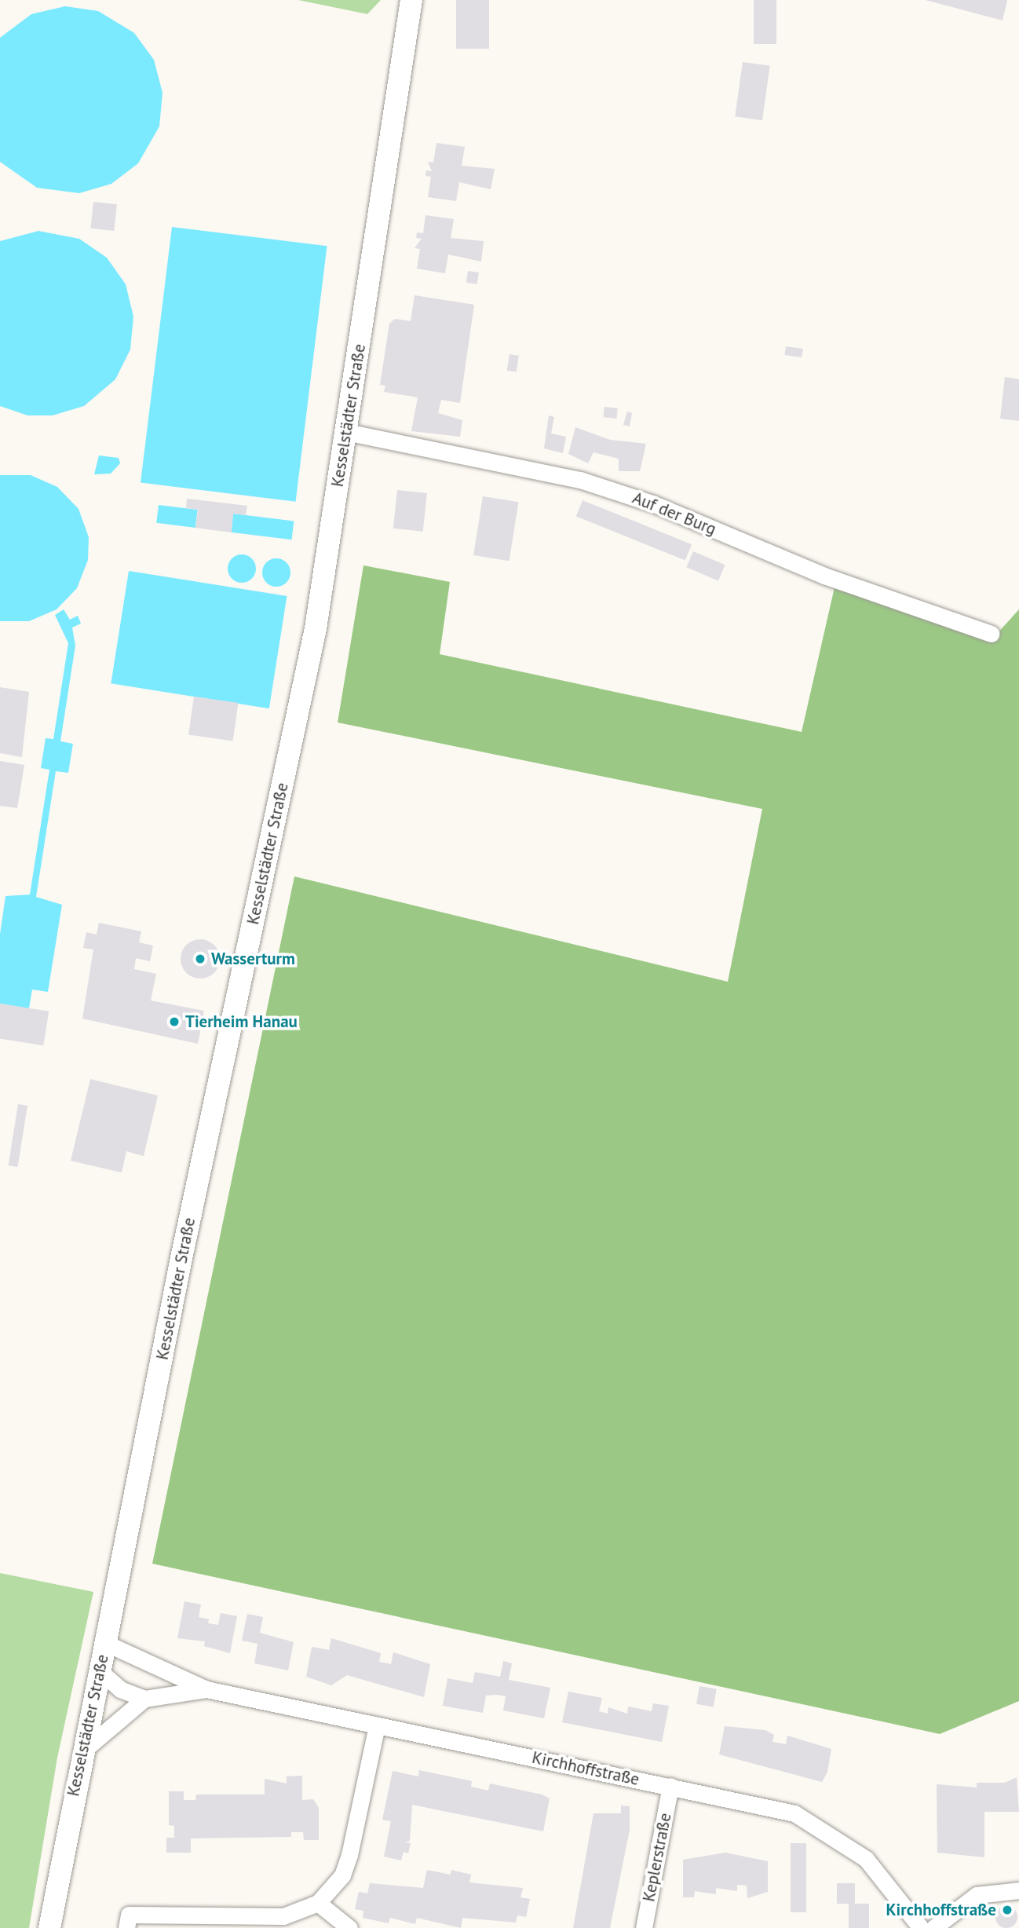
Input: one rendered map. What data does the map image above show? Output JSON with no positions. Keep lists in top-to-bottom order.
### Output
{
  "streets": {
    "main road": ["Kesselstädter Straße"],
    "street": ["Auf der Burg", "Kirchhoffstraße", "Keplerstraße"]
  },
  "crossings": [
    ["Kesselstädter Straße", "Auf der Burg"],
    ["Kesselstädter Straße", "Kirchhoffstraße"],
    ["Kirchhoffstraße", "Keplerstraße"]
  ],
  "places": ["Wasserturm", "Tierheim Hanau", "Kirchhoffstraße"]
}
